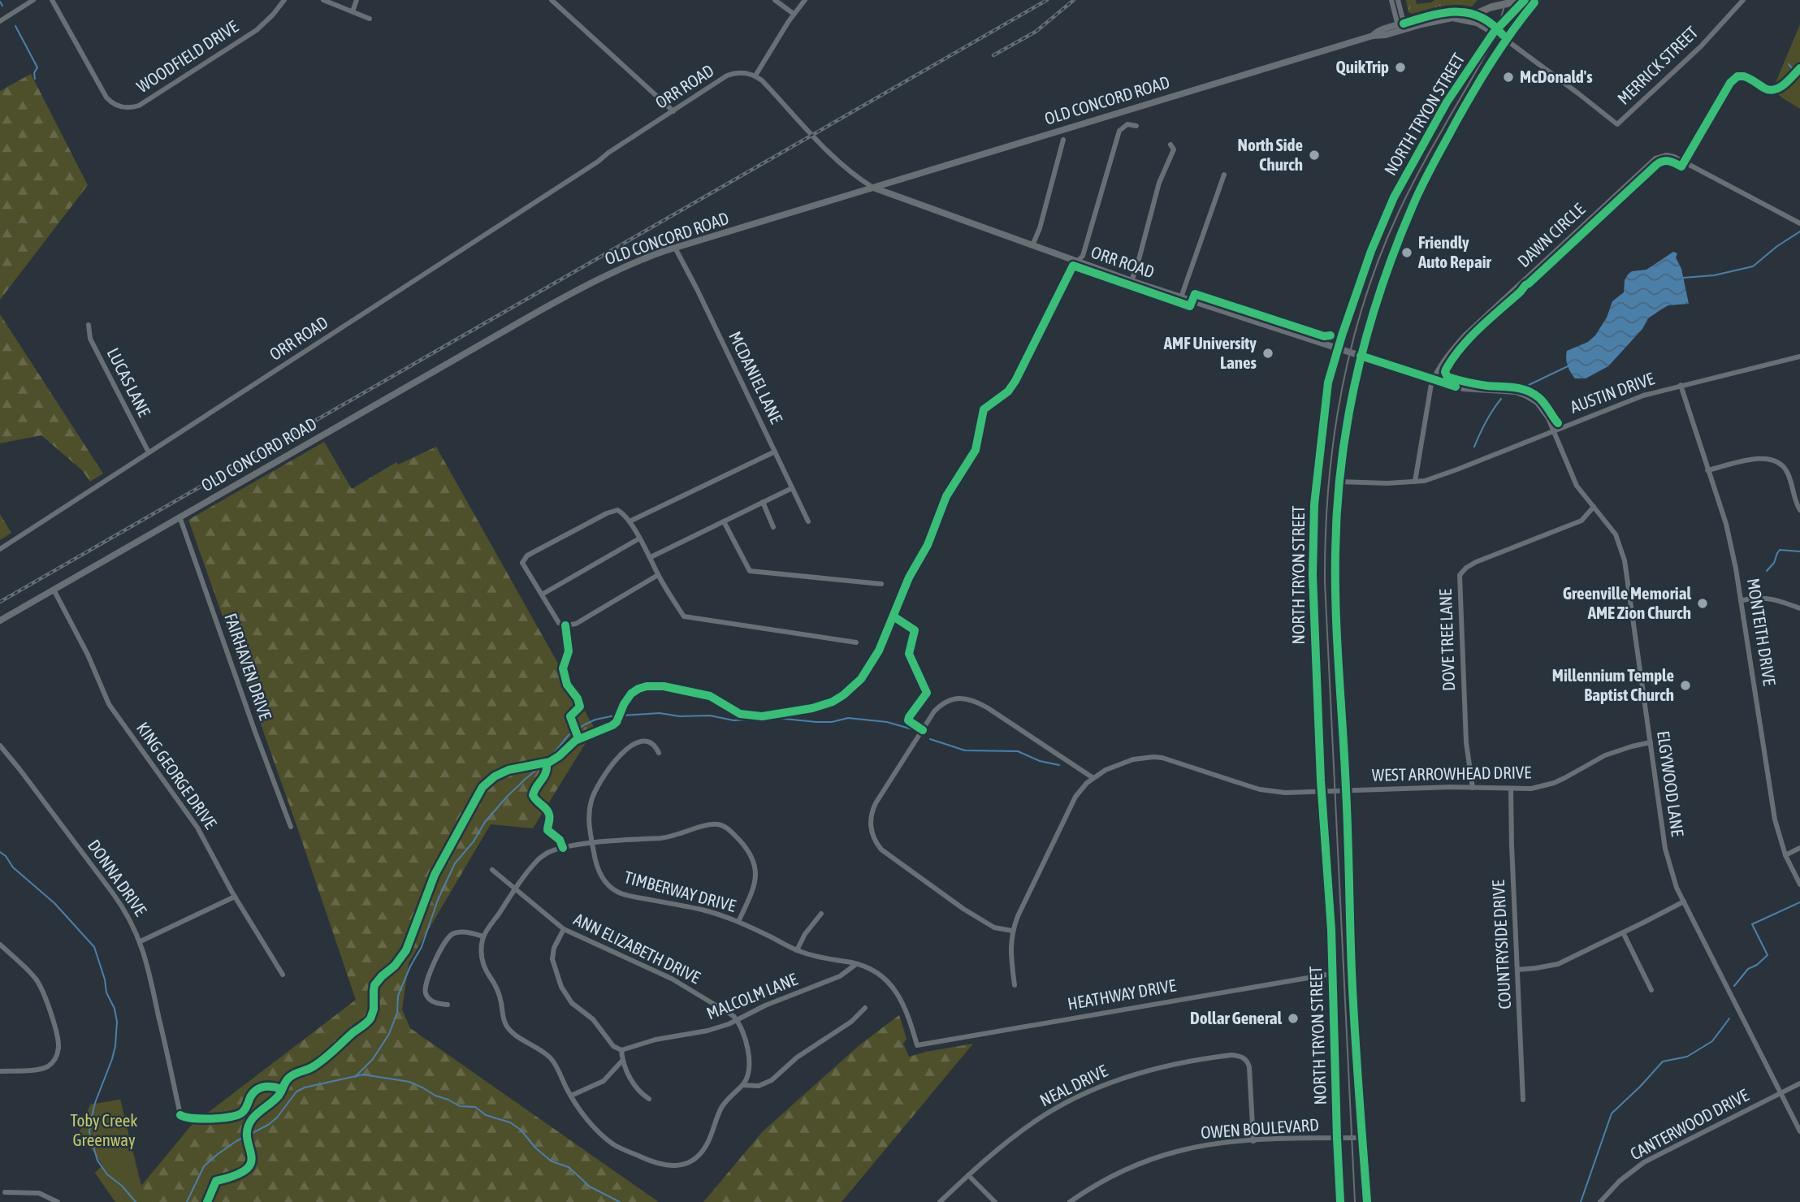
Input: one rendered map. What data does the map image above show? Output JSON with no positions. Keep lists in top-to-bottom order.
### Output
{
  "streets": {
    "main road": ["NORTH TRYON STREET"],
    "street": [
      "WOODFIELD DRIVE",
      "MERRICK STREET",
      "ORR ROAD",
      "OLD CONCORD ROAD",
      "DAWN CIRCLE",
      "MCDANIEL LANE",
      "LUCAS LANE",
      "AUSTIN DRIVE",
      "MONTEITH DRIVE",
      "DOVE TREE LANE",
      "FAIRHAVEN DRIVE",
      "WEST ARROWHEAD DRIVE",
      "KING GEORGE DRIVE",
      "ELGYWOOD LANE",
      "DONNA DRIVE",
      "TIMBERWAY DRIVE",
      "COUNTRYSIDE DRIVE",
      "ANN ELIZABETH DRIVE",
      "HEATHWAY DRIVE",
      "MALCOLM LANE",
      "NEAL DRIVE",
      "CANTERWOOD DRIVE",
      "OWEN BOULEVARD"
    ]
  },
  "crossings": [
    ["MERRICK STREET", "OLD CONCORD ROAD"],
    ["MERRICK STREET", "NORTH TRYON STREET"],
    ["ORR ROAD", "OLD CONCORD ROAD"],
    ["ORR ROAD", "NORTH TRYON STREET"],
    ["ORR ROAD", "DAWN CIRCLE"],
    ["ORR ROAD", "LUCAS LANE"],
    ["ORR ROAD", "AUSTIN DRIVE"],
    ["ORR ROAD", "ELGYWOOD LANE"],
    ["OLD CONCORD ROAD", "NORTH TRYON STREET"],
    ["OLD CONCORD ROAD", "MCDANIEL LANE"],
    ["OLD CONCORD ROAD", "FAIRHAVEN DRIVE"],
    ["OLD CONCORD ROAD", "KING GEORGE DRIVE"],
    ["NORTH TRYON STREET", "AUSTIN DRIVE"],
    ["NORTH TRYON STREET", "WEST ARROWHEAD DRIVE"],
    ["NORTH TRYON STREET", "HEATHWAY DRIVE"],
    ["NORTH TRYON STREET", "OWEN BOULEVARD"],
    ["DAWN CIRCLE", "AUSTIN DRIVE"],
    ["AUSTIN DRIVE", "MONTEITH DRIVE"],
    ["AUSTIN DRIVE", "ELGYWOOD LANE"],
    ["DOVE TREE LANE", "WEST ARROWHEAD DRIVE"],
    ["DOVE TREE LANE", "ELGYWOOD LANE"],
    ["WEST ARROWHEAD DRIVE", "ELGYWOOD LANE"],
    ["WEST ARROWHEAD DRIVE", "COUNTRYSIDE DRIVE"],
    ["ELGYWOOD LANE", "CANTERWOOD DRIVE"],
    ["TIMBERWAY DRIVE", "HEATHWAY DRIVE"],
    ["TIMBERWAY DRIVE", "MALCOLM LANE"],
    ["ANN ELIZABETH DRIVE", "MALCOLM LANE"],
    ["NEAL DRIVE", "OWEN BOULEVARD"]
  ],
  "parks": ["Toby Creek Greenway"],
  "places": [
    "QuikTrip",
    "McDonald's",
    "North Side Church",
    "Friendly Auto Repair",
    "AMF University Lanes",
    "Greenville Memorial AME Zion Church",
    "Millennium Temple Baptist Church",
    "Dollar General"
  ]
}
